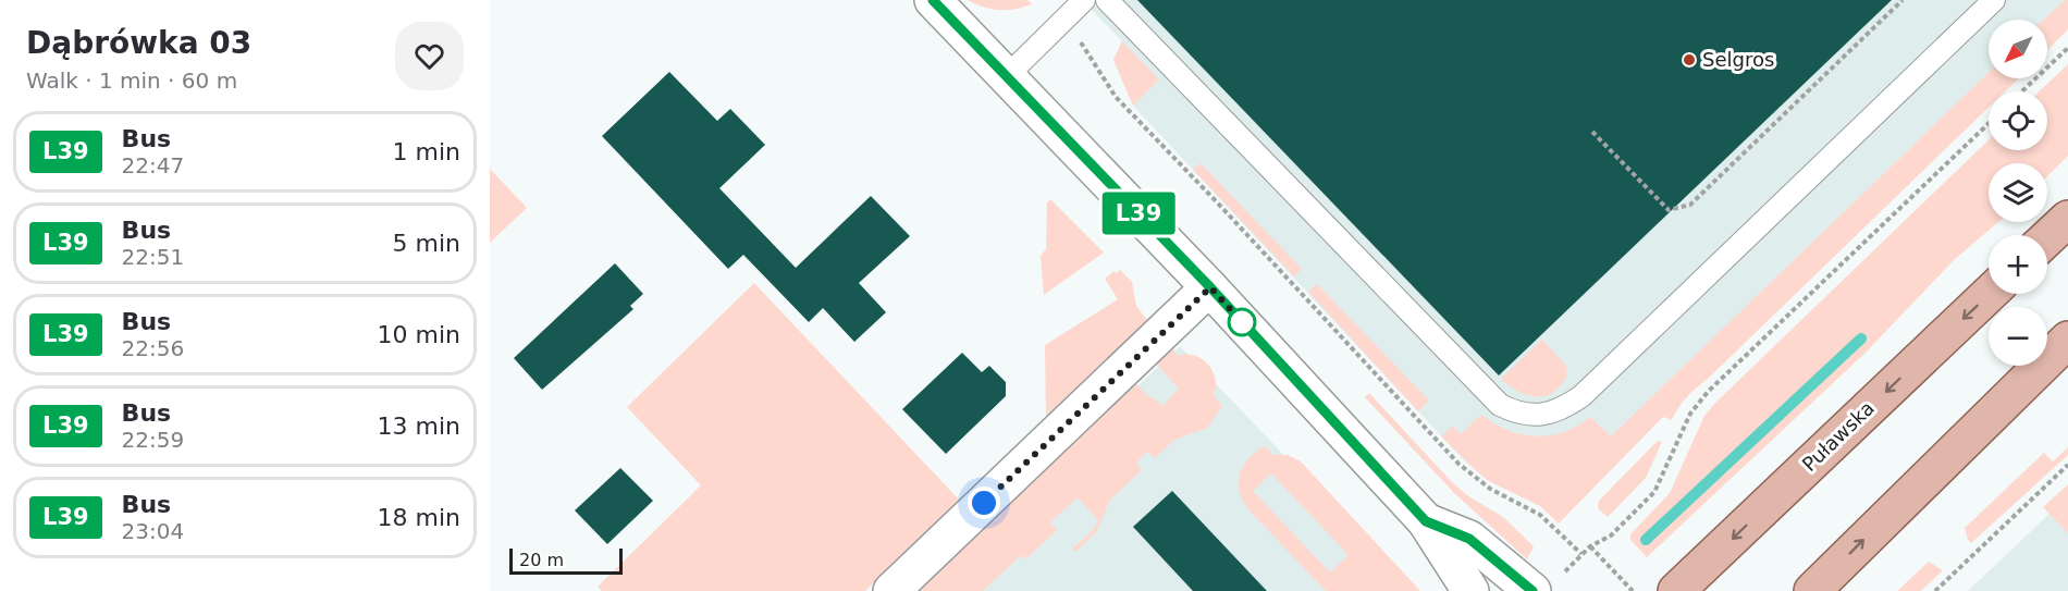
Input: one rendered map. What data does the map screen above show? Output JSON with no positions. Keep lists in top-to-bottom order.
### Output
{
  "streets": {
    "main road": ["Puławska"]
  },
  "places": ["Selgros"],
  "lines": ["bus line L39"],
  "scale_bar": "20 m",
  "north": "bottom left",
  "page": {
    "heading": ["Dąbrówka 03", "Walk · 1 min · 60 m"],
    "on_map": "L39",
    "map_buttons": ["+", "−"],
    "list": [
      {
        "mark": "L39",
        "name": "Bus",
        "note": "22:47",
        "value": "1 min"
      },
      {
        "mark": "L39",
        "name": "Bus",
        "note": "22:51",
        "value": "5 min"
      },
      {
        "mark": "L39",
        "name": "Bus",
        "note": "22:56",
        "value": "10 min"
      },
      {
        "mark": "L39",
        "name": "Bus",
        "note": "22:59",
        "value": "13 min"
      },
      {
        "mark": "L39",
        "name": "Bus",
        "note": "23:04",
        "value": "18 min"
      }
    ],
    "scale": "20 m"
  }
}
